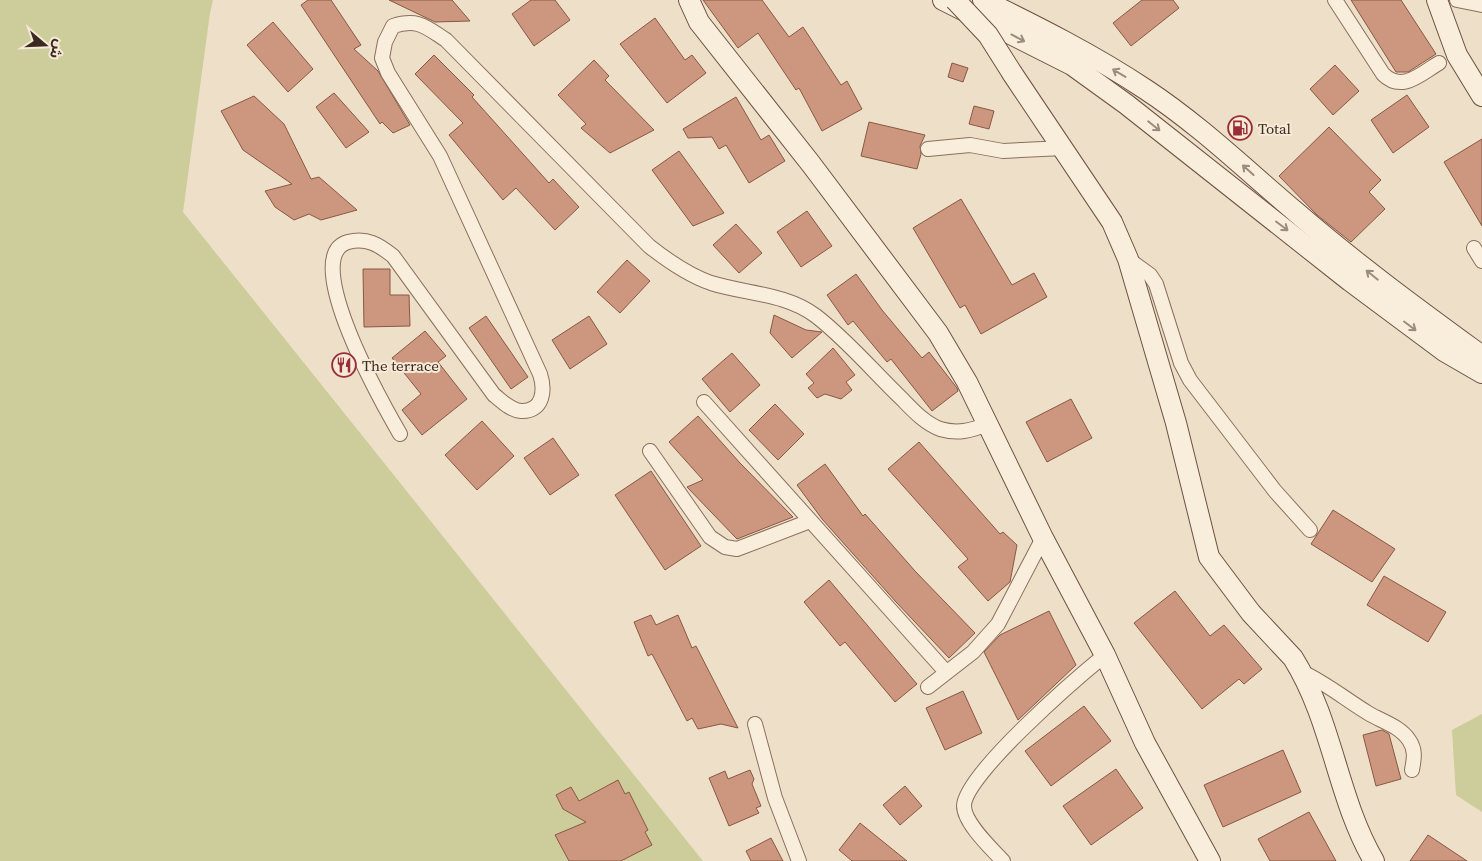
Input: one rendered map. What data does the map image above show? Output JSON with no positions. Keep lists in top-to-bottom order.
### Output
{
  "places": {
    "fuel station": ["Total"],
    "restaurant": ["The terrace"]
  },
  "north": "right"
}
